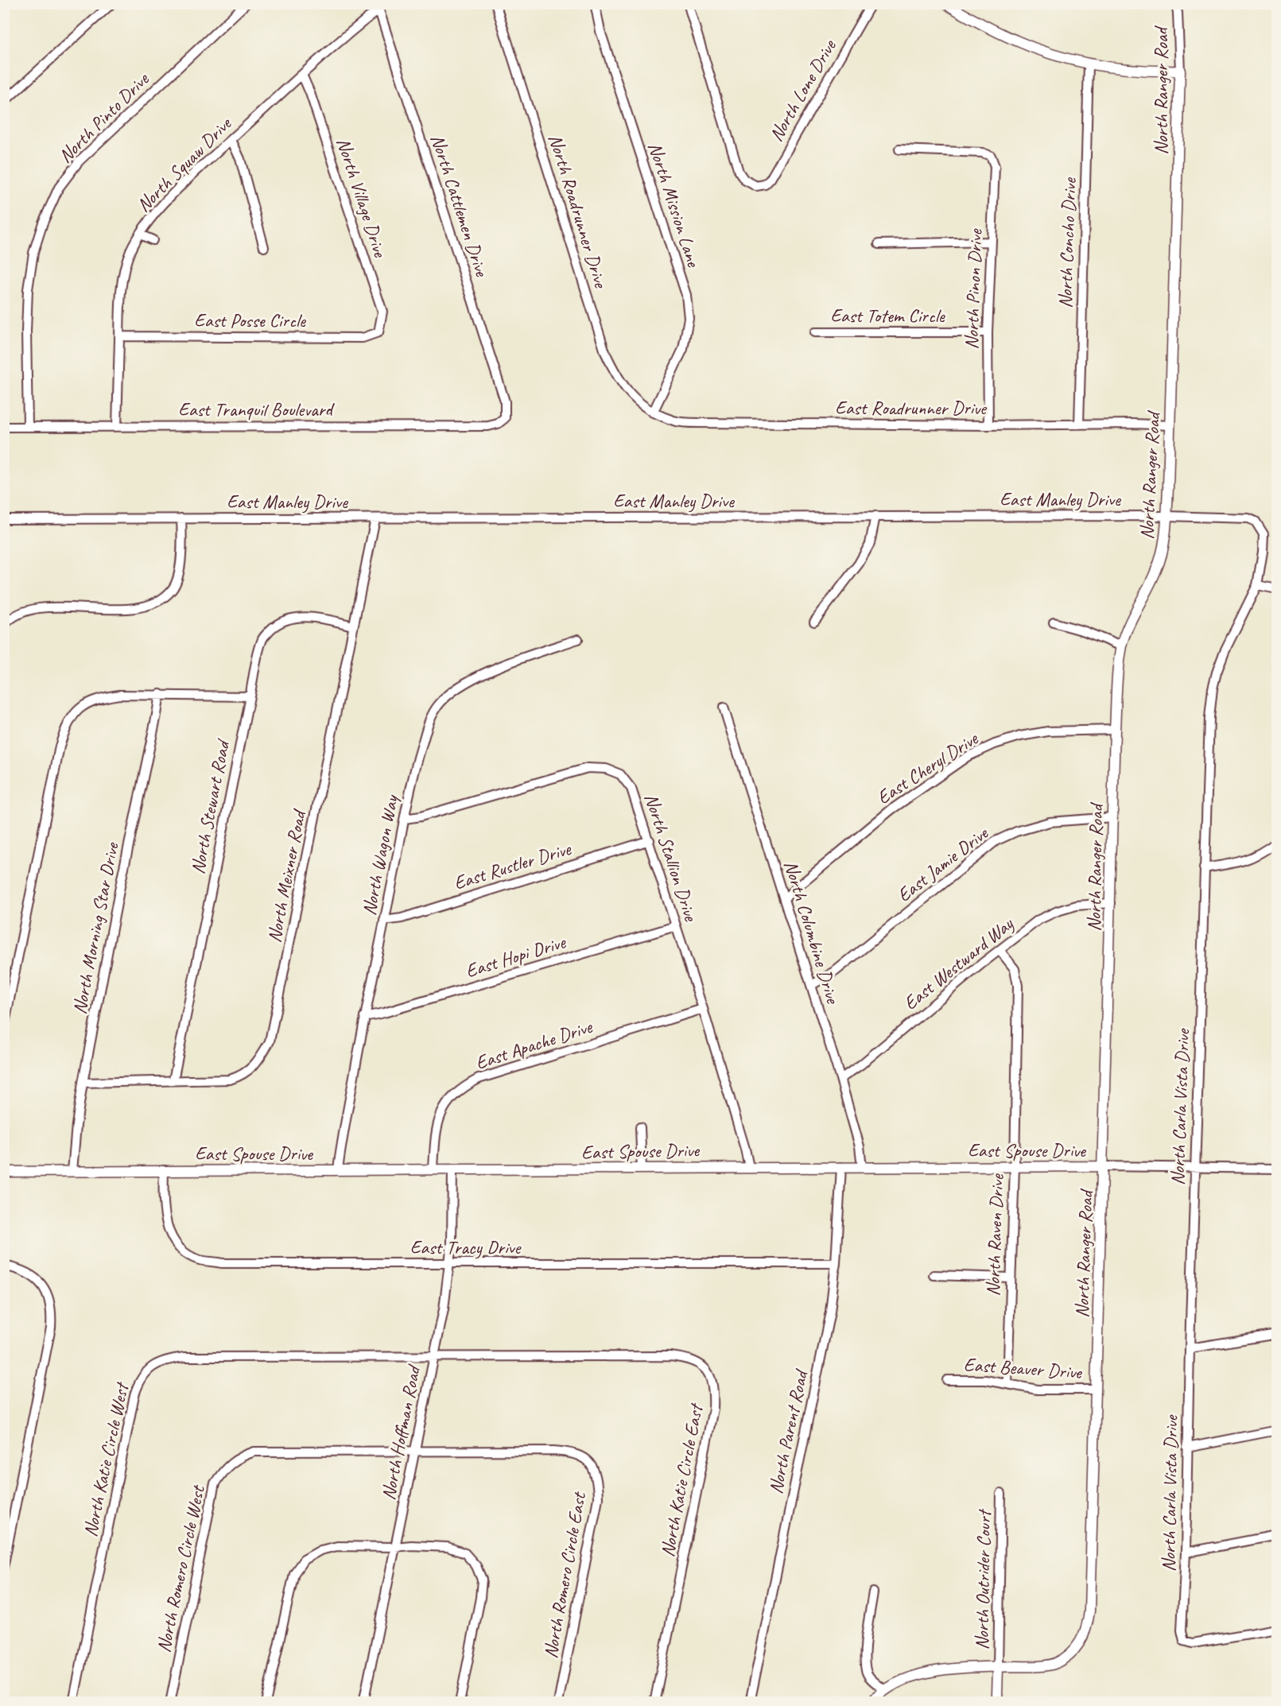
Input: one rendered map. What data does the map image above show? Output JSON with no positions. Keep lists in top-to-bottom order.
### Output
{
  "streets": {
    "street": [
      "North Lone Drive",
      "North Ranger Road",
      "North Pinto Drive",
      "North Squaw Drive",
      "North Village Drive",
      "North Mission Lane",
      "North Cattlemen Drive",
      "North Roadrunner Drive",
      "North Concho Drive",
      "North Pinon Drive",
      "East Totem Circle",
      "East Posse Circle",
      "East Roadrunner Drive",
      "East Tranquil Boulevard",
      "East Manley Drive",
      "East Cheryl Drive",
      "North Stewart Road",
      "North Wagon Way",
      "North Stallion Drive",
      "East Jamie Drive",
      "East Rustler Drive",
      "North Meixner Road",
      "North Morning Star Drive",
      "North Columbine Drive",
      "East Hopi Drive",
      "East Westward Way",
      "East Apache Drive",
      "North Carla Vista Drive",
      "East Spouse Drive",
      "North Raven Drive",
      "East Tracy Drive",
      "East Beaver Drive",
      "North Parent Road",
      "North Hoffman Road",
      "North Katie Circle West",
      "North Katie Circle East",
      "North Romero Circle West",
      "North Romero Circle East",
      "North Outrider Court"
    ]
  },
  "crossings": [
    ["North Ranger Road", "East Roadrunner Drive"],
    ["North Ranger Road", "East Manley Drive"],
    ["North Ranger Road", "East Cheryl Drive"],
    ["North Ranger Road", "East Jamie Drive"],
    ["North Ranger Road", "East Westward Way"],
    ["North Ranger Road", "East Spouse Drive"],
    ["North Ranger Road", "East Beaver Drive"],
    ["North Ranger Road", "North Outrider Court"],
    ["North Pinto Drive", "East Tranquil Boulevard"],
    ["North Squaw Drive", "North Village Drive"],
    ["North Squaw Drive", "North Cattlemen Drive"],
    ["North Squaw Drive", "East Posse Circle"],
    ["North Squaw Drive", "East Tranquil Boulevard"],
    ["North Village Drive", "East Posse Circle"],
    ["North Mission Lane", "North Roadrunner Drive"],
    ["North Mission Lane", "East Roadrunner Drive"],
    ["North Cattlemen Drive", "East Tranquil Boulevard"],
    ["North Roadrunner Drive", "East Roadrunner Drive"],
    ["North Concho Drive", "East Roadrunner Drive"],
    ["North Pinon Drive", "East Totem Circle"],
    ["North Pinon Drive", "East Roadrunner Drive"],
    ["East Manley Drive", "North Meixner Road"],
    ["East Manley Drive", "North Carla Vista Drive"],
    ["East Cheryl Drive", "North Columbine Drive"],
    ["North Stewart Road", "North Meixner Road"],
    ["North Wagon Way", "North Stallion Drive"],
    ["North Wagon Way", "East Rustler Drive"],
    ["North Wagon Way", "East Hopi Drive"],
    ["North Wagon Way", "East Spouse Drive"],
    ["North Stallion Drive", "East Rustler Drive"],
    ["North Stallion Drive", "East Hopi Drive"],
    ["North Stallion Drive", "East Apache Drive"],
    ["North Stallion Drive", "East Spouse Drive"],
    ["East Jamie Drive", "North Columbine Drive"],
    ["North Meixner Road", "North Morning Star Drive"],
    ["North Morning Star Drive", "East Spouse Drive"],
    ["North Columbine Drive", "East Westward Way"],
    ["North Columbine Drive", "East Spouse Drive"],
    ["East Westward Way", "North Raven Drive"],
    ["East Apache Drive", "East Spouse Drive"],
    ["North Carla Vista Drive", "East Spouse Drive"],
    ["East Spouse Drive", "North Raven Drive"],
    ["East Spouse Drive", "East Tracy Drive"],
    ["East Spouse Drive", "North Parent Road"],
    ["East Spouse Drive", "North Hoffman Road"],
    ["North Raven Drive", "East Beaver Drive"],
    ["East Tracy Drive", "North Parent Road"],
    ["East Tracy Drive", "North Hoffman Road"],
    ["North Hoffman Road", "North Katie Circle West"],
    ["North Hoffman Road", "North Katie Circle East"],
    ["North Hoffman Road", "North Romero Circle West"],
    ["North Hoffman Road", "North Romero Circle East"],
    ["North Katie Circle West", "North Katie Circle East"],
    ["North Romero Circle West", "North Romero Circle East"]
  ]
}
